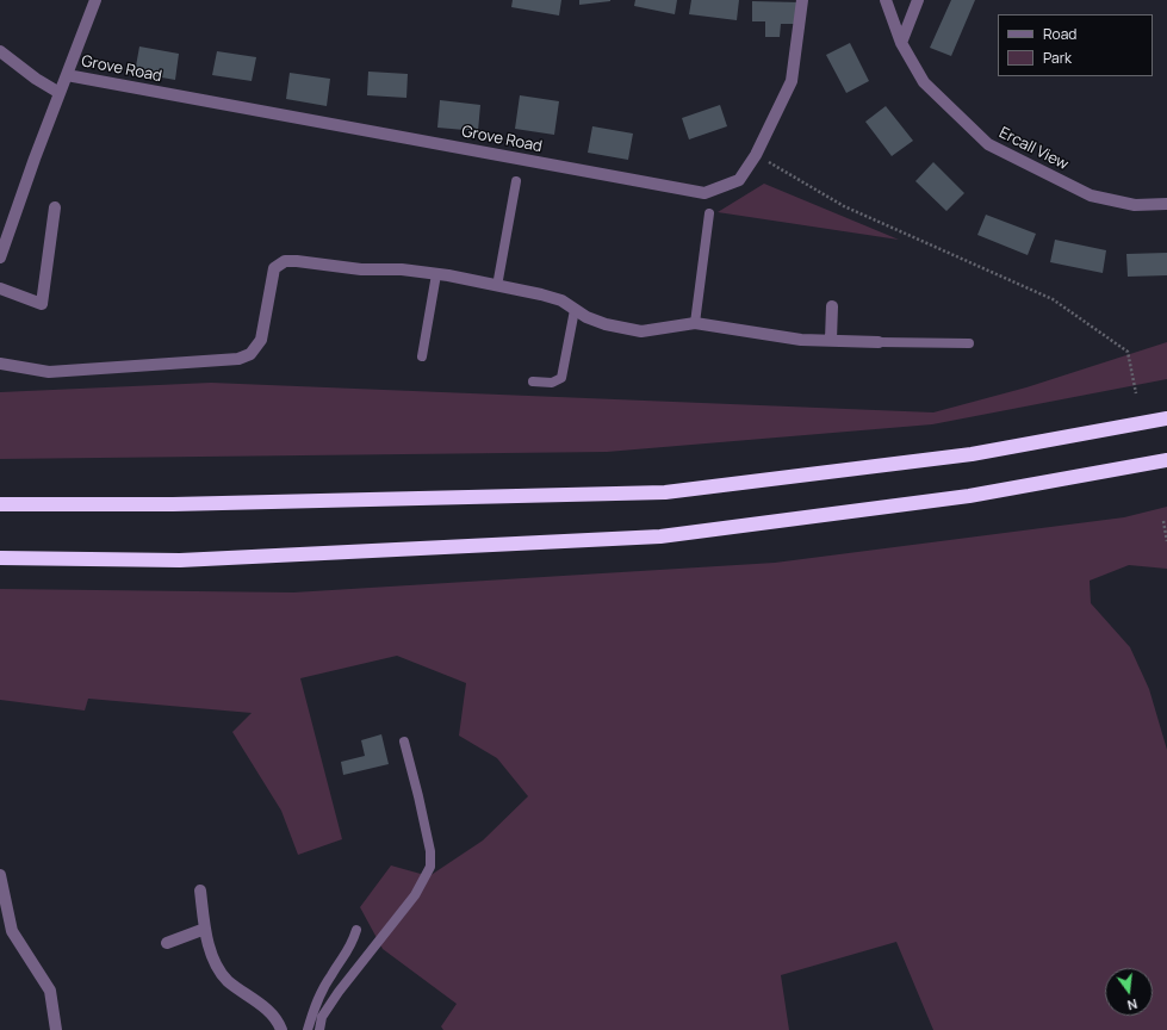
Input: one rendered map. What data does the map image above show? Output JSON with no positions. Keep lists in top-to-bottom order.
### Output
{
  "streets": {
    "street": ["Grove Road", "Ercall View"]
  },
  "legend": ["Road", "Park"],
  "north": "bottom"
}
